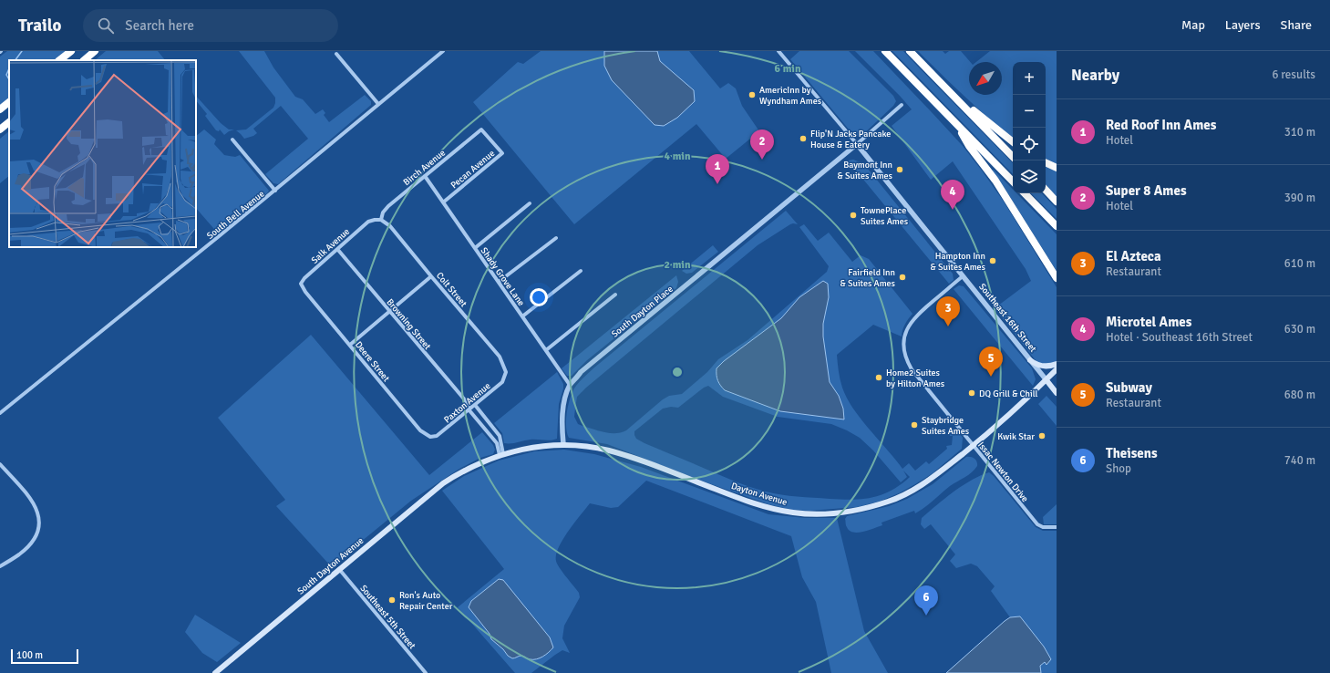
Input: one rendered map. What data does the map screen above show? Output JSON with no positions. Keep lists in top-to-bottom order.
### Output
{
  "streets": {
    "main road": ["Southeast 16th Street", "Dayton Avenue", "South Dayton Avenue"],
    "street": [
      "Birch Avenue",
      "Pecan Avenue",
      "South Bell Avenue",
      "Salk Avenue",
      "Shady Grove Lane",
      "Colt Street",
      "South Dayton Place",
      "Browning Street",
      "Deere Street",
      "Paxton Avenue",
      "Issac Newton Drive",
      "Southeast 5th Street"
    ]
  },
  "crossings": [
    ["Birch Avenue", "Pecan Avenue"],
    ["Birch Avenue", "Salk Avenue"],
    ["Birch Avenue", "Shady Grove Lane"],
    ["Birch Avenue", "Colt Street"],
    ["Pecan Avenue", "Shady Grove Lane"],
    ["Salk Avenue", "Colt Street"],
    ["Salk Avenue", "Browning Street"],
    ["Salk Avenue", "Deere Street"],
    ["Shady Grove Lane", "South Dayton Place"],
    ["Colt Street", "Paxton Avenue"],
    ["South Dayton Place", "Southeast 16th Street"],
    ["South Dayton Place", "Dayton Avenue"],
    ["Southeast 16th Street", "Issac Newton Drive"],
    ["Southeast 16th Street", "Dayton Avenue"],
    ["Browning Street", "Paxton Avenue"],
    ["Browning Street", "Dayton Avenue"],
    ["Deere Street", "Paxton Avenue"],
    ["Issac Newton Drive", "Dayton Avenue"],
    ["Dayton Avenue", "South Dayton Avenue"],
    ["South Dayton Avenue", "Southeast 5th Street"]
  ],
  "places": [
    "AmericInn by Wyndham Ames",
    "Flip'N Jacks Pancake House & Eatery",
    "Baymont Inn & Suites Ames",
    "TownePlace Suites Ames",
    "Hampton Inn & Suites Ames",
    "Fairfield Inn & Suites Ames",
    "Home2 Suites by Hilton Ames",
    "DQ Grill & Chill",
    "Staybridge Suites Ames",
    "Kwik Star",
    "Ron's Auto Repair Center"
  ],
  "scale_bar": "100 m",
  "north": "bottom left",
  "page": {
    "header": "Trailo",
    "search": "Search here",
    "nav": ["Map", "Layers", "Share"],
    "heading": ["Nearby", "6 results"],
    "map_buttons": ["+", "−"],
    "list": [
      {
        "mark": "1",
        "name": "Red Roof Inn Ames",
        "note": "Hotel",
        "value": "310 m"
      },
      {
        "mark": "2",
        "name": "Super 8 Ames",
        "note": "Hotel",
        "value": "390 m"
      },
      {
        "mark": "3",
        "name": "El Azteca",
        "note": "Restaurant",
        "value": "610 m"
      },
      {
        "mark": "4",
        "name": "Microtel Ames",
        "note": "Hotel · Southeast 16th Street",
        "value": "630 m"
      },
      {
        "mark": "5",
        "name": "Subway",
        "note": "Restaurant",
        "value": "680 m"
      },
      {
        "mark": "6",
        "name": "Theisens",
        "note": "Shop",
        "value": "740 m"
      }
    ],
    "pins": [
      "2",
      "1",
      "4",
      "3",
      "5",
      "6"
    ],
    "scale": "100 m"
  },
  "rings": ["6 min", "4 min", "2 min"]
}
